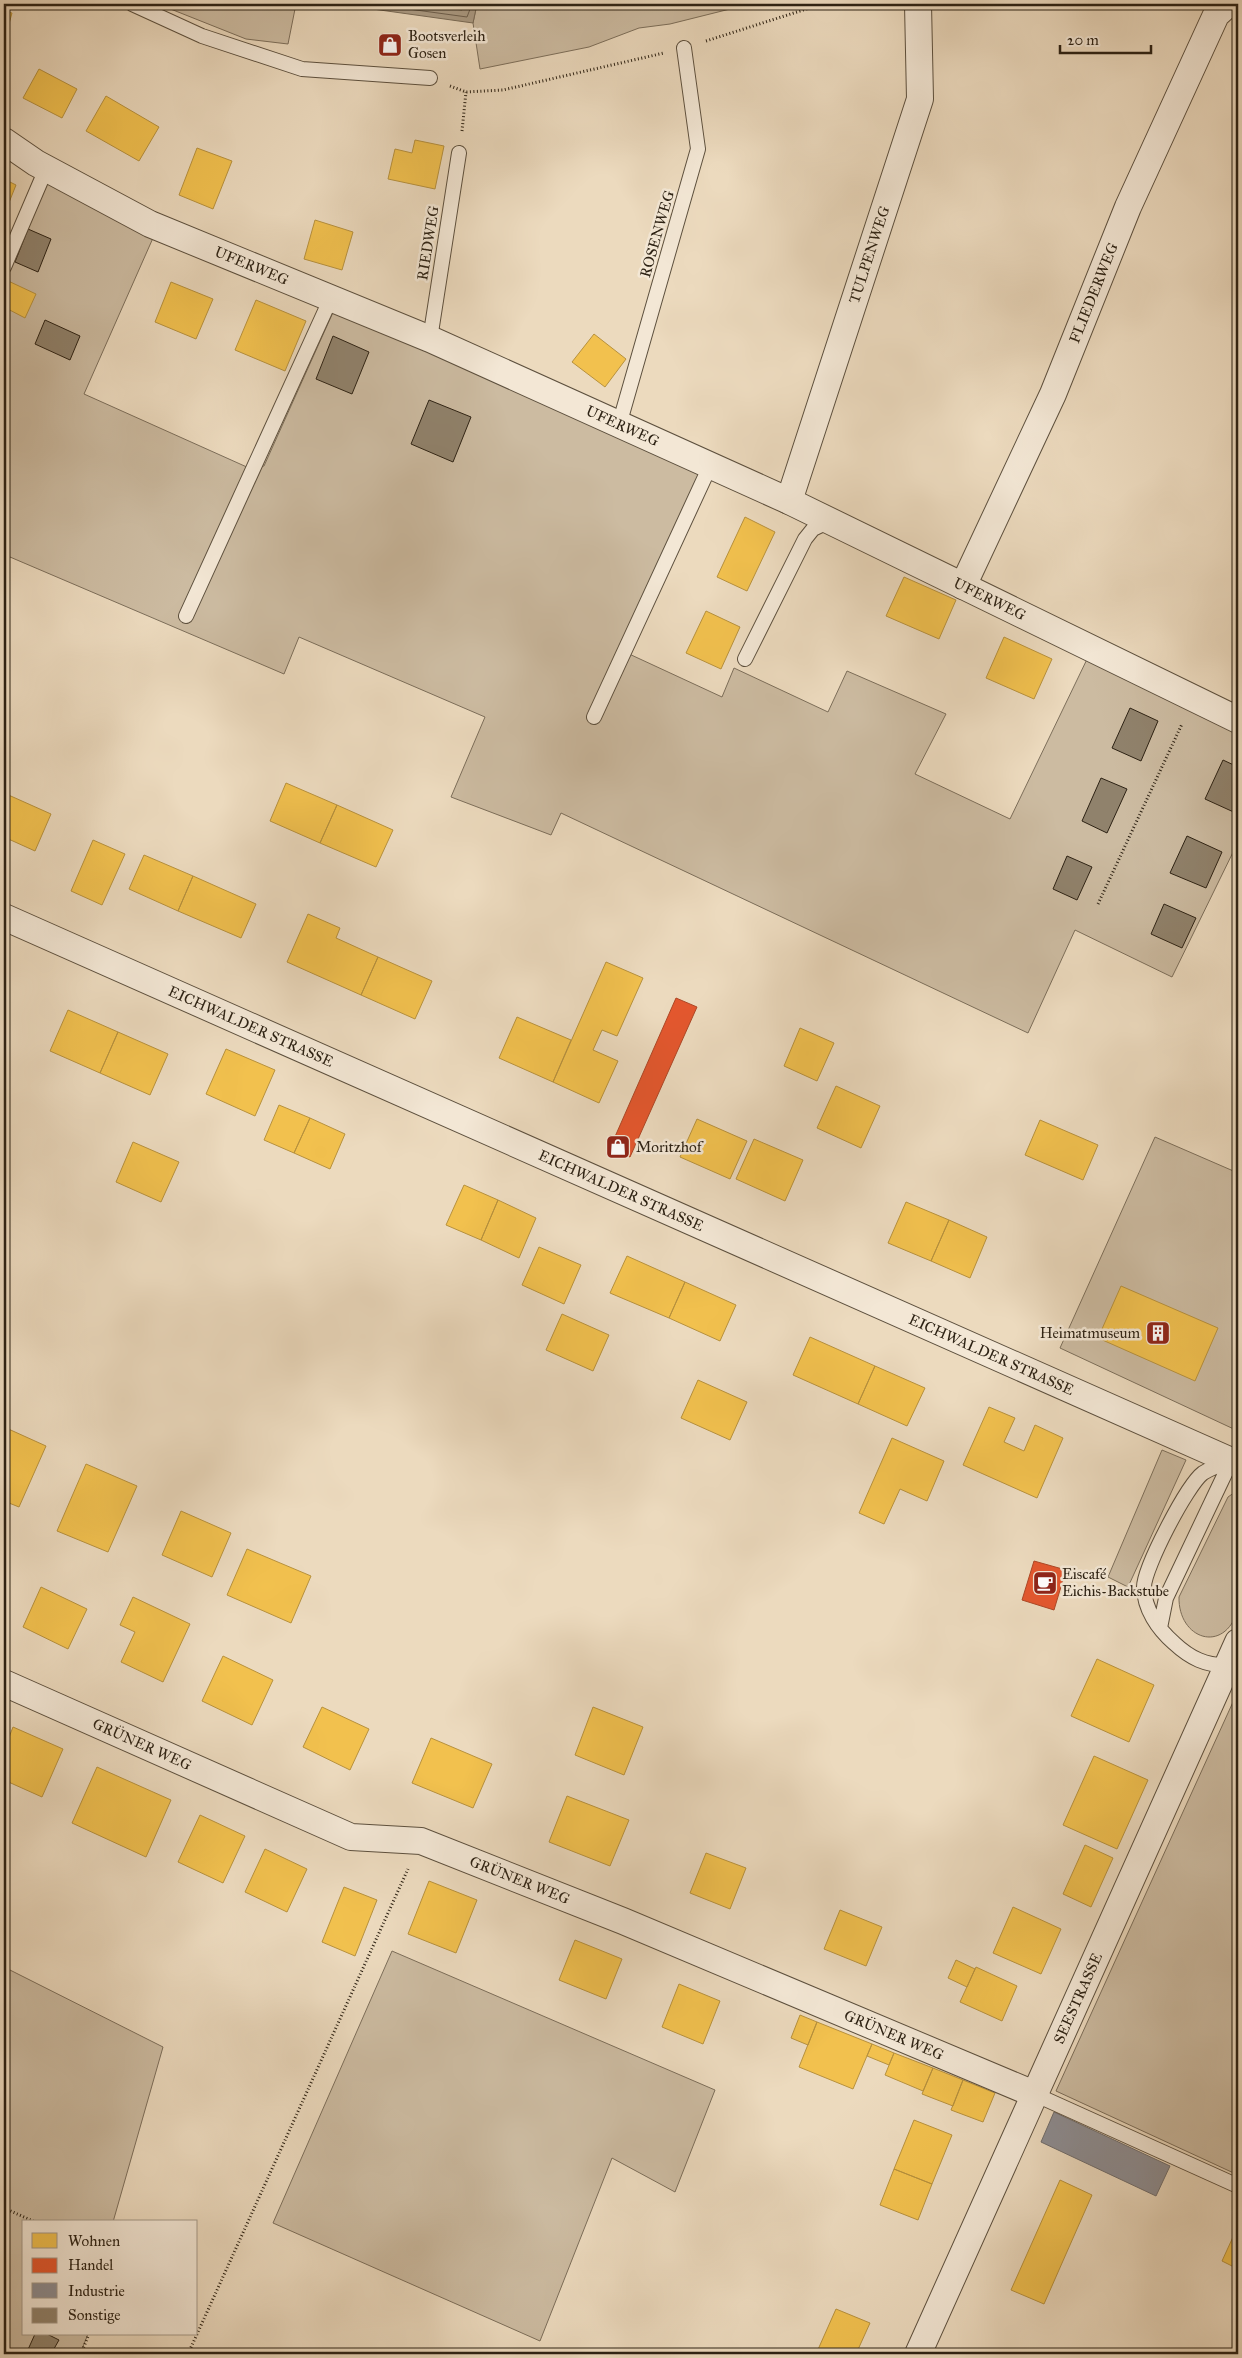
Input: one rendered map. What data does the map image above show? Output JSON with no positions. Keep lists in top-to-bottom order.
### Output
{
  "streets": {
    "street": [
      "TULPENWEG",
      "UFERWEG",
      "FLIEDERWEG",
      "EICHWALDER STRASSE",
      "GRÜNER WEG",
      "SEESTRASSE"
    ],
    "lane": ["ROSENWEG", "RIEDWEG"]
  },
  "crossings": [
    ["ROSENWEG", "UFERWEG"],
    ["RIEDWEG", "UFERWEG"],
    ["TULPENWEG", "UFERWEG"],
    ["UFERWEG", "FLIEDERWEG"],
    ["GRÜNER WEG", "SEESTRASSE"]
  ],
  "places": {
    "shop": ["Bootsverleih Gosen", "Moritzhof"],
    "building": ["Heimatmuseum"],
    "cafe": ["Eiscafé Eichis-Backstube"]
  },
  "legend": [
    "Wohnen",
    "Handel",
    "Industrie",
    "Sonstige"
  ],
  "scale_bar": "20 m"
}
